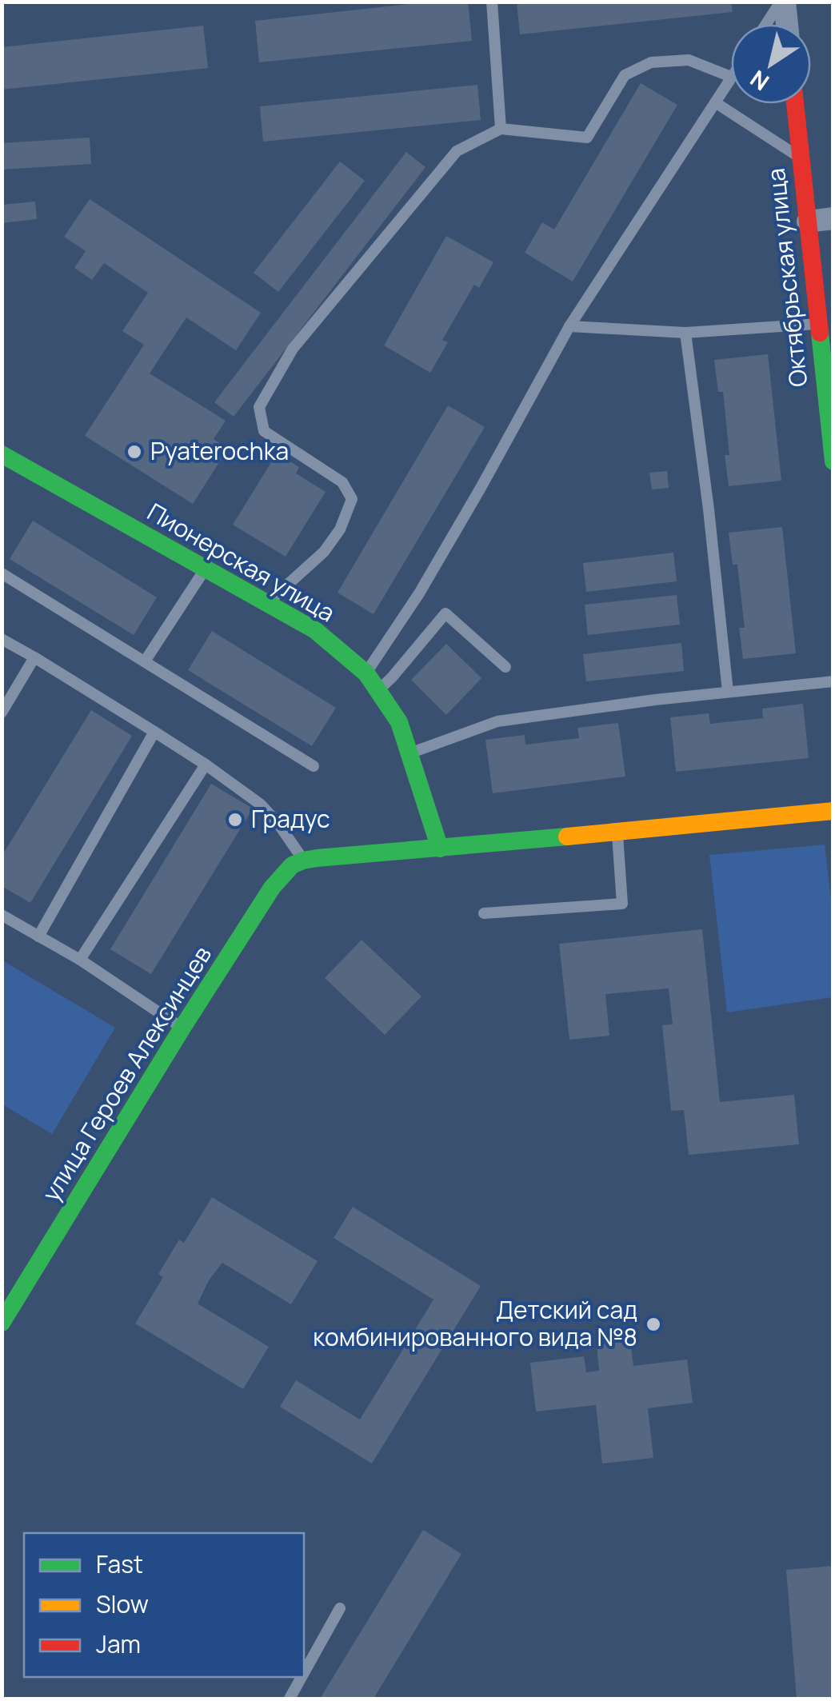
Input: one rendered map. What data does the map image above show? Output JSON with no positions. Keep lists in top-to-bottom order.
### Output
{
  "streets": {
    "street": ["Октябрьская улица", "Пионерская улица", "улица Героев Алексинцев"]
  },
  "places": ["Pyaterochka", "Градус", "Детский сад комбинированного вида №8"],
  "legend": ["Fast", "Slow", "Jam"],
  "north": "bottom left"
}
